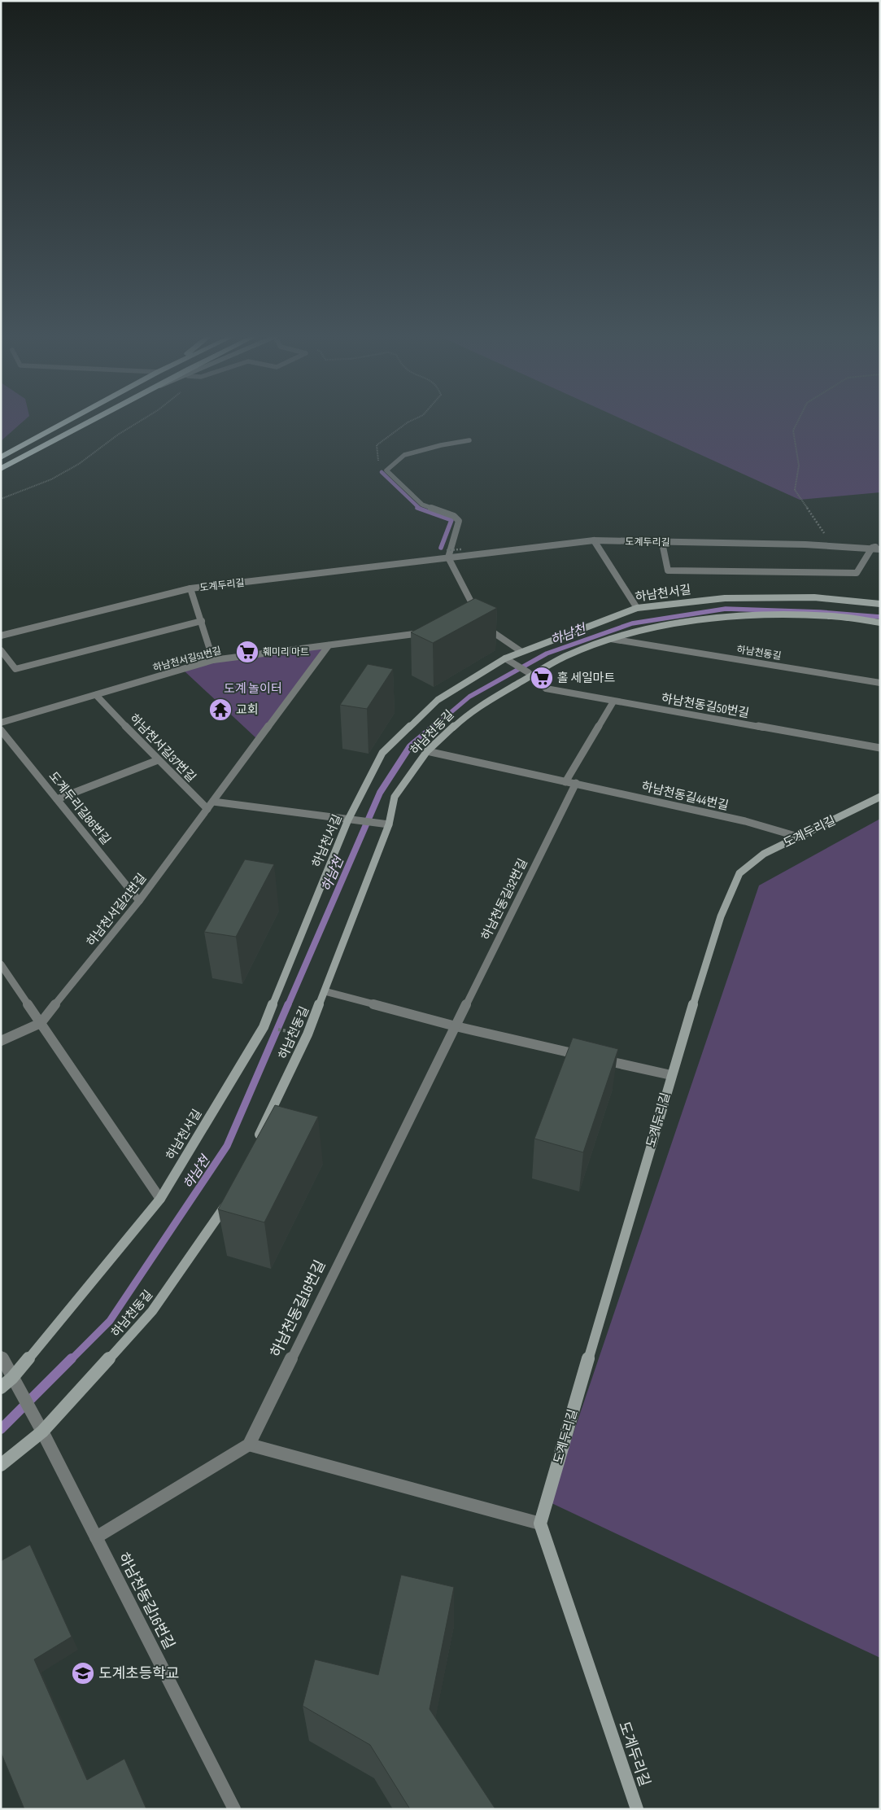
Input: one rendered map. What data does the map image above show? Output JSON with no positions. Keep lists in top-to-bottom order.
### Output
{
  "streets": {
    "street": [
      "도계두리길",
      "하남천서길",
      "하남천동길",
      "하남천서길51번길",
      "하남천동길50번길",
      "하남천서길37번길",
      "하남천동길44번길",
      "도계두리길86번길",
      "하남천동길32번길",
      "하남천서길21번길",
      "하남천동길16번길"
    ]
  },
  "crossings": [
    ["도계두리길", "하남천동길44번길"],
    ["하남천서길", "하남천동길50번길"],
    ["하남천서길", "하남천동길16번길"],
    ["하남천동길", "하남천동길50번길"],
    ["하남천동길", "하남천동길44번길"],
    ["하남천동길", "하남천동길16번길"],
    ["하남천서길51번길", "하남천서길37번길"],
    ["하남천서길37번길", "하남천서길21번길"],
    ["하남천동길44번길", "하남천동길32번길"],
    ["도계두리길86번길", "하남천서길21번길"],
    ["하남천동길32번길", "하남천동길16번길"]
  ],
  "water": ["하남천"],
  "parks": ["도계 놀이터"],
  "places": {
    "supermarket": ["훼미리 마트", "홀 세일마트"],
    "temple": ["교회"],
    "school or university": ["도계초등학교"]
  }
}
